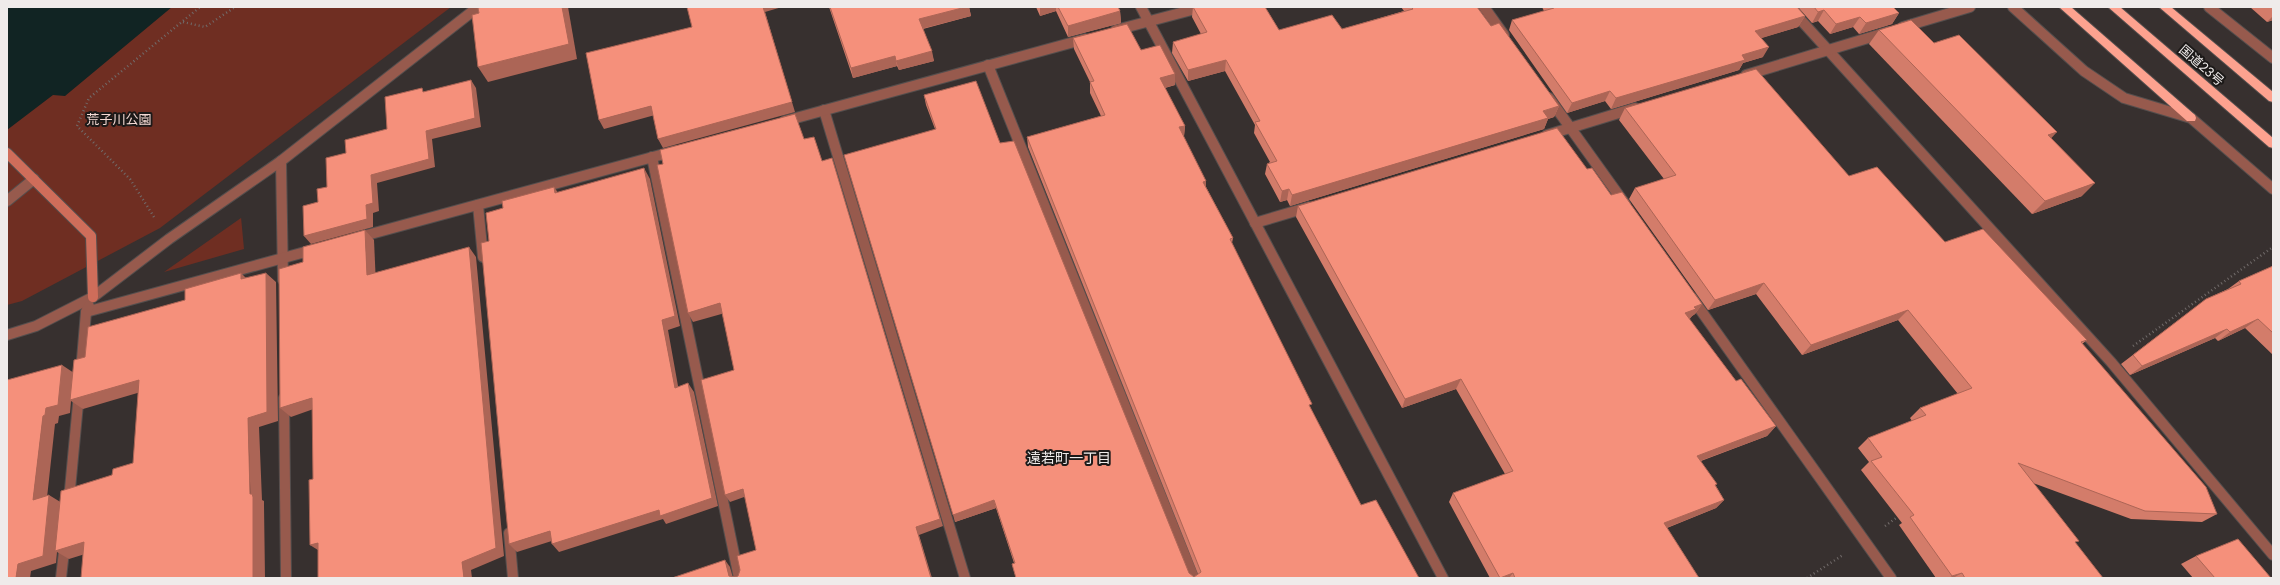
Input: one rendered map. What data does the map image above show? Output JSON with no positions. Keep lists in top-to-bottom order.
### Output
{
  "streets": {
    "highway": ["国道23号"]
  },
  "districts": ["遠若町一丁目"],
  "parks": ["荒子川公園"]
}
